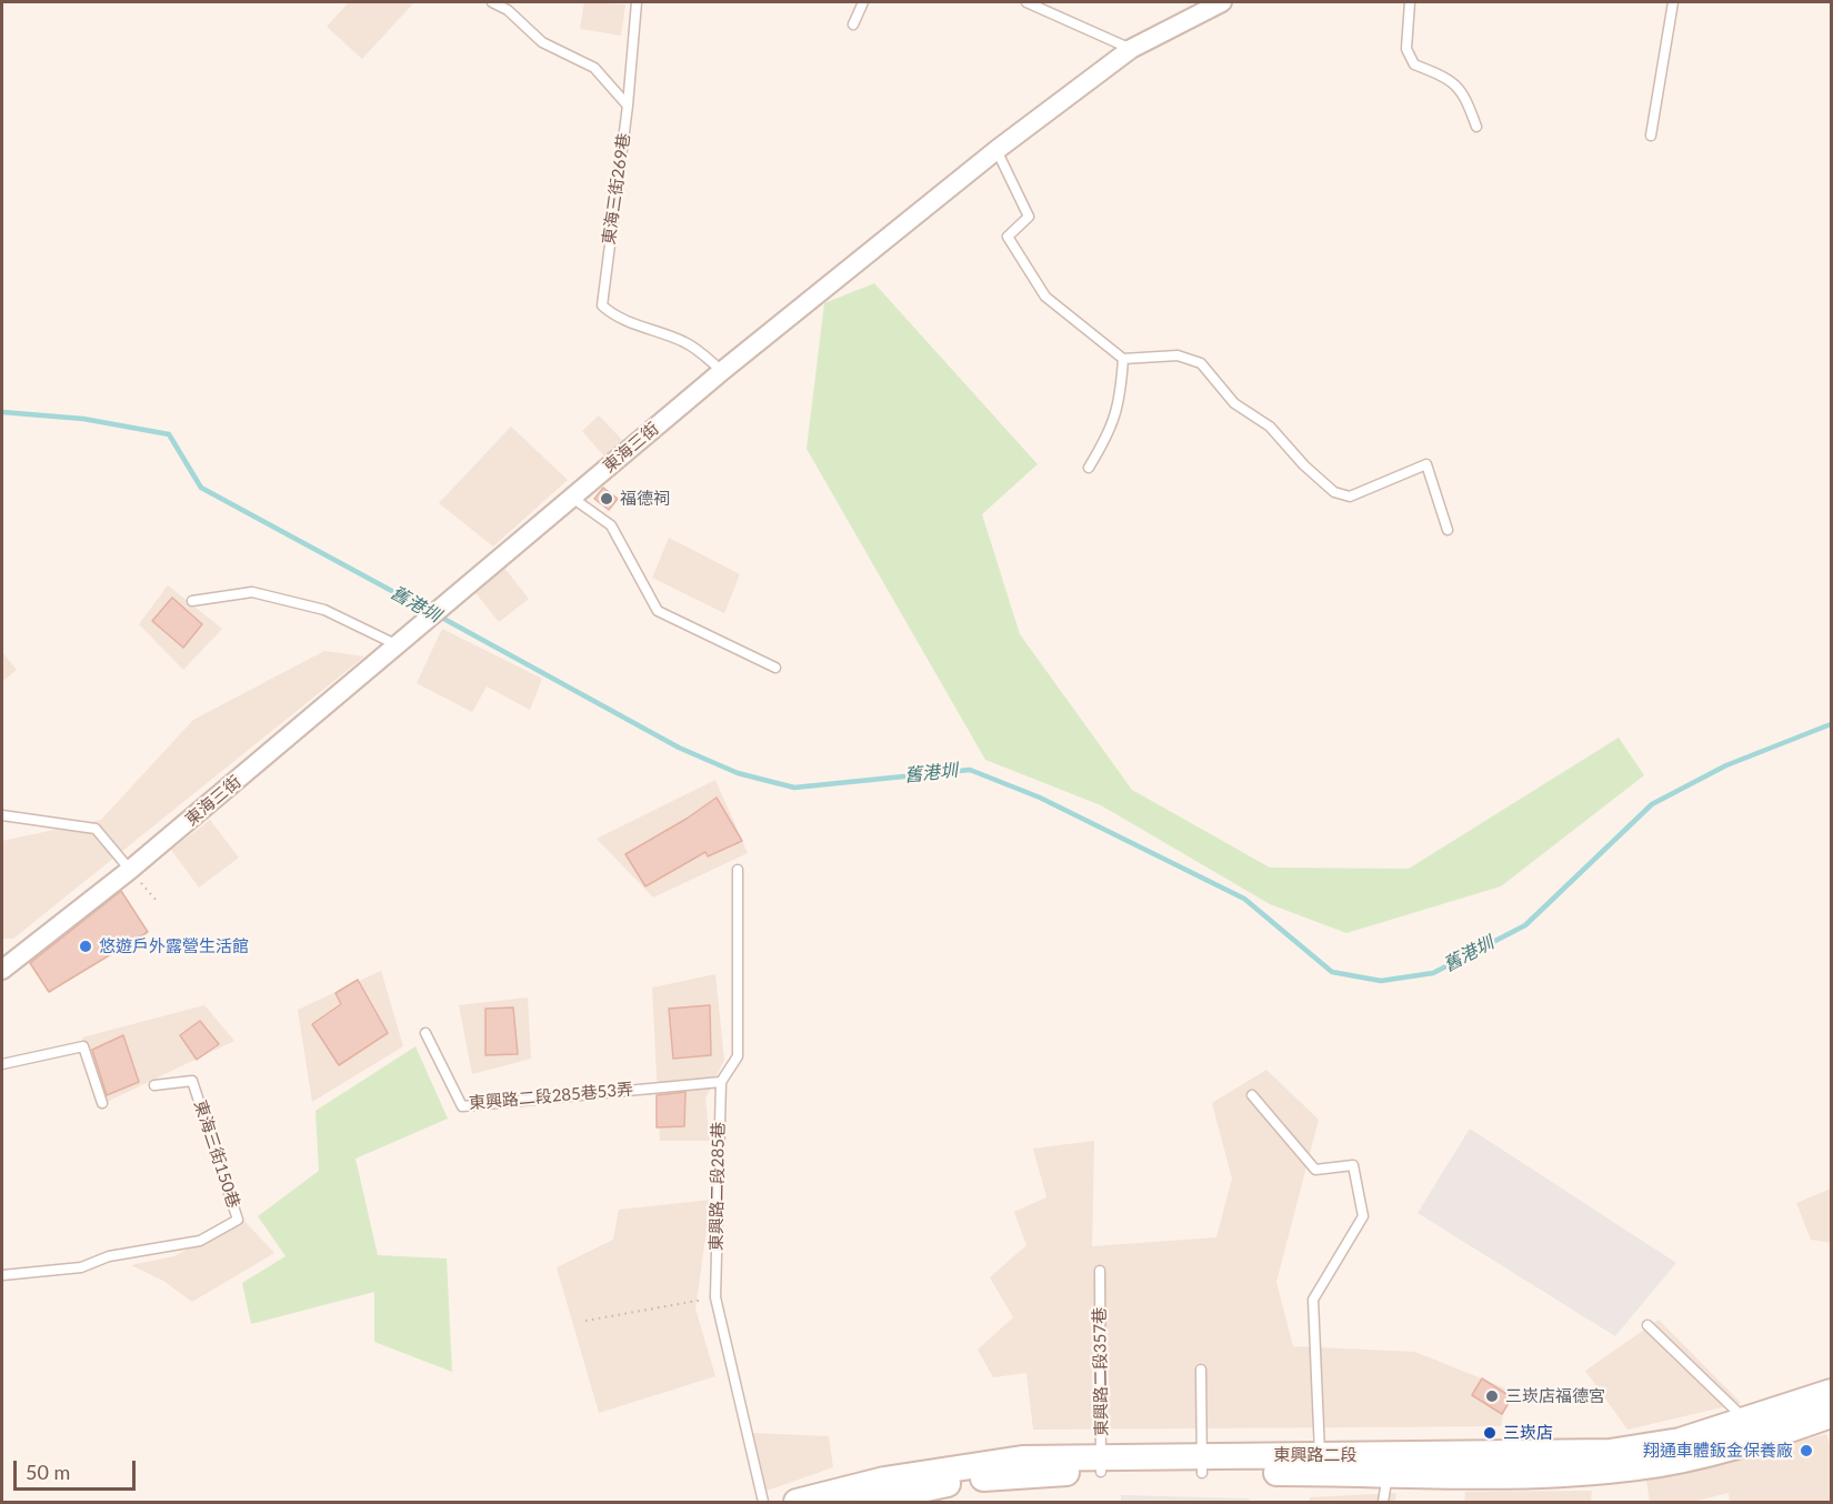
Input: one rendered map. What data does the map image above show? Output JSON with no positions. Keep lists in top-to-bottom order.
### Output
{
  "streets": {
    "main road": ["東興路二段"],
    "street": ["東海三街"],
    "lane": [
      "東海三街269巷",
      "東興路二段285巷53弄",
      "東海三街150巷",
      "東興路二段285巷",
      "東興路二段357巷"
    ]
  },
  "crossings": [
    ["東海三街269巷", "東海三街"],
    ["東興路二段285巷53弄", "東興路二段285巷"],
    ["東興路二段357巷", "東興路二段"]
  ],
  "water": ["舊港圳"],
  "places": [
    "福德祠",
    "悠遊戶外露營生活館",
    "三崁店福德宮",
    "三崁店",
    "翔通車體鈑金保養廠"
  ],
  "scale_bar": "50 m"
}
